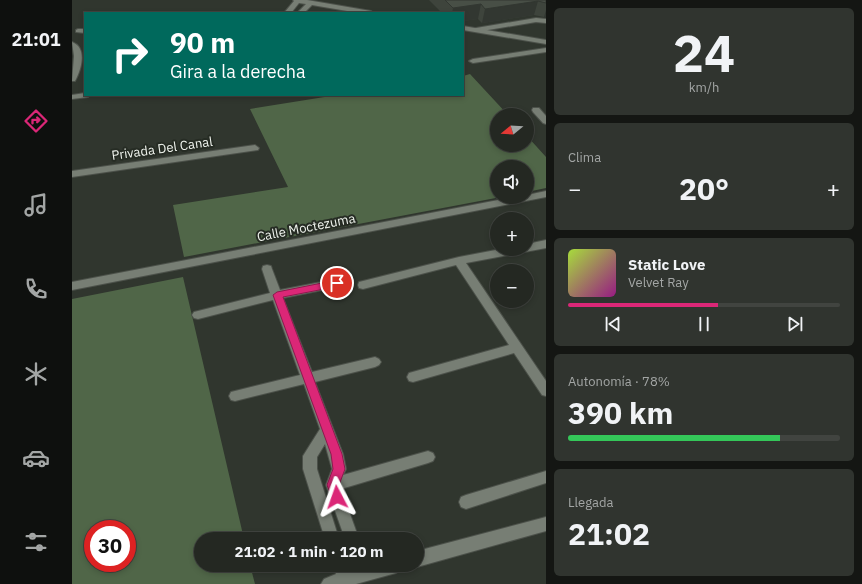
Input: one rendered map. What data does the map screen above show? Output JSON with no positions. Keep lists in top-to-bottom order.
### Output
{
  "streets": {
    "street": ["Privada Del Canal", "Calle Moctezuma"]
  },
  "north": "left",
  "page": {
    "tabs": "21:01",
    "tile": [
      ["24", "km/h"],
      "Clima",
      ["Autonomía · 78%", "390 km"],
      ["Llegada", "21:02"]
    ],
    "turn": ["90 m", "Gira a la derecha"],
    "map_buttons": ["+", "−"],
    "heat": ["−", "20°", "+"],
    "song": ["Static Love", "Velvet Ray"],
    "limit": "30",
    "trip": "21:02 · 1 min · 120 m"
  }
}
